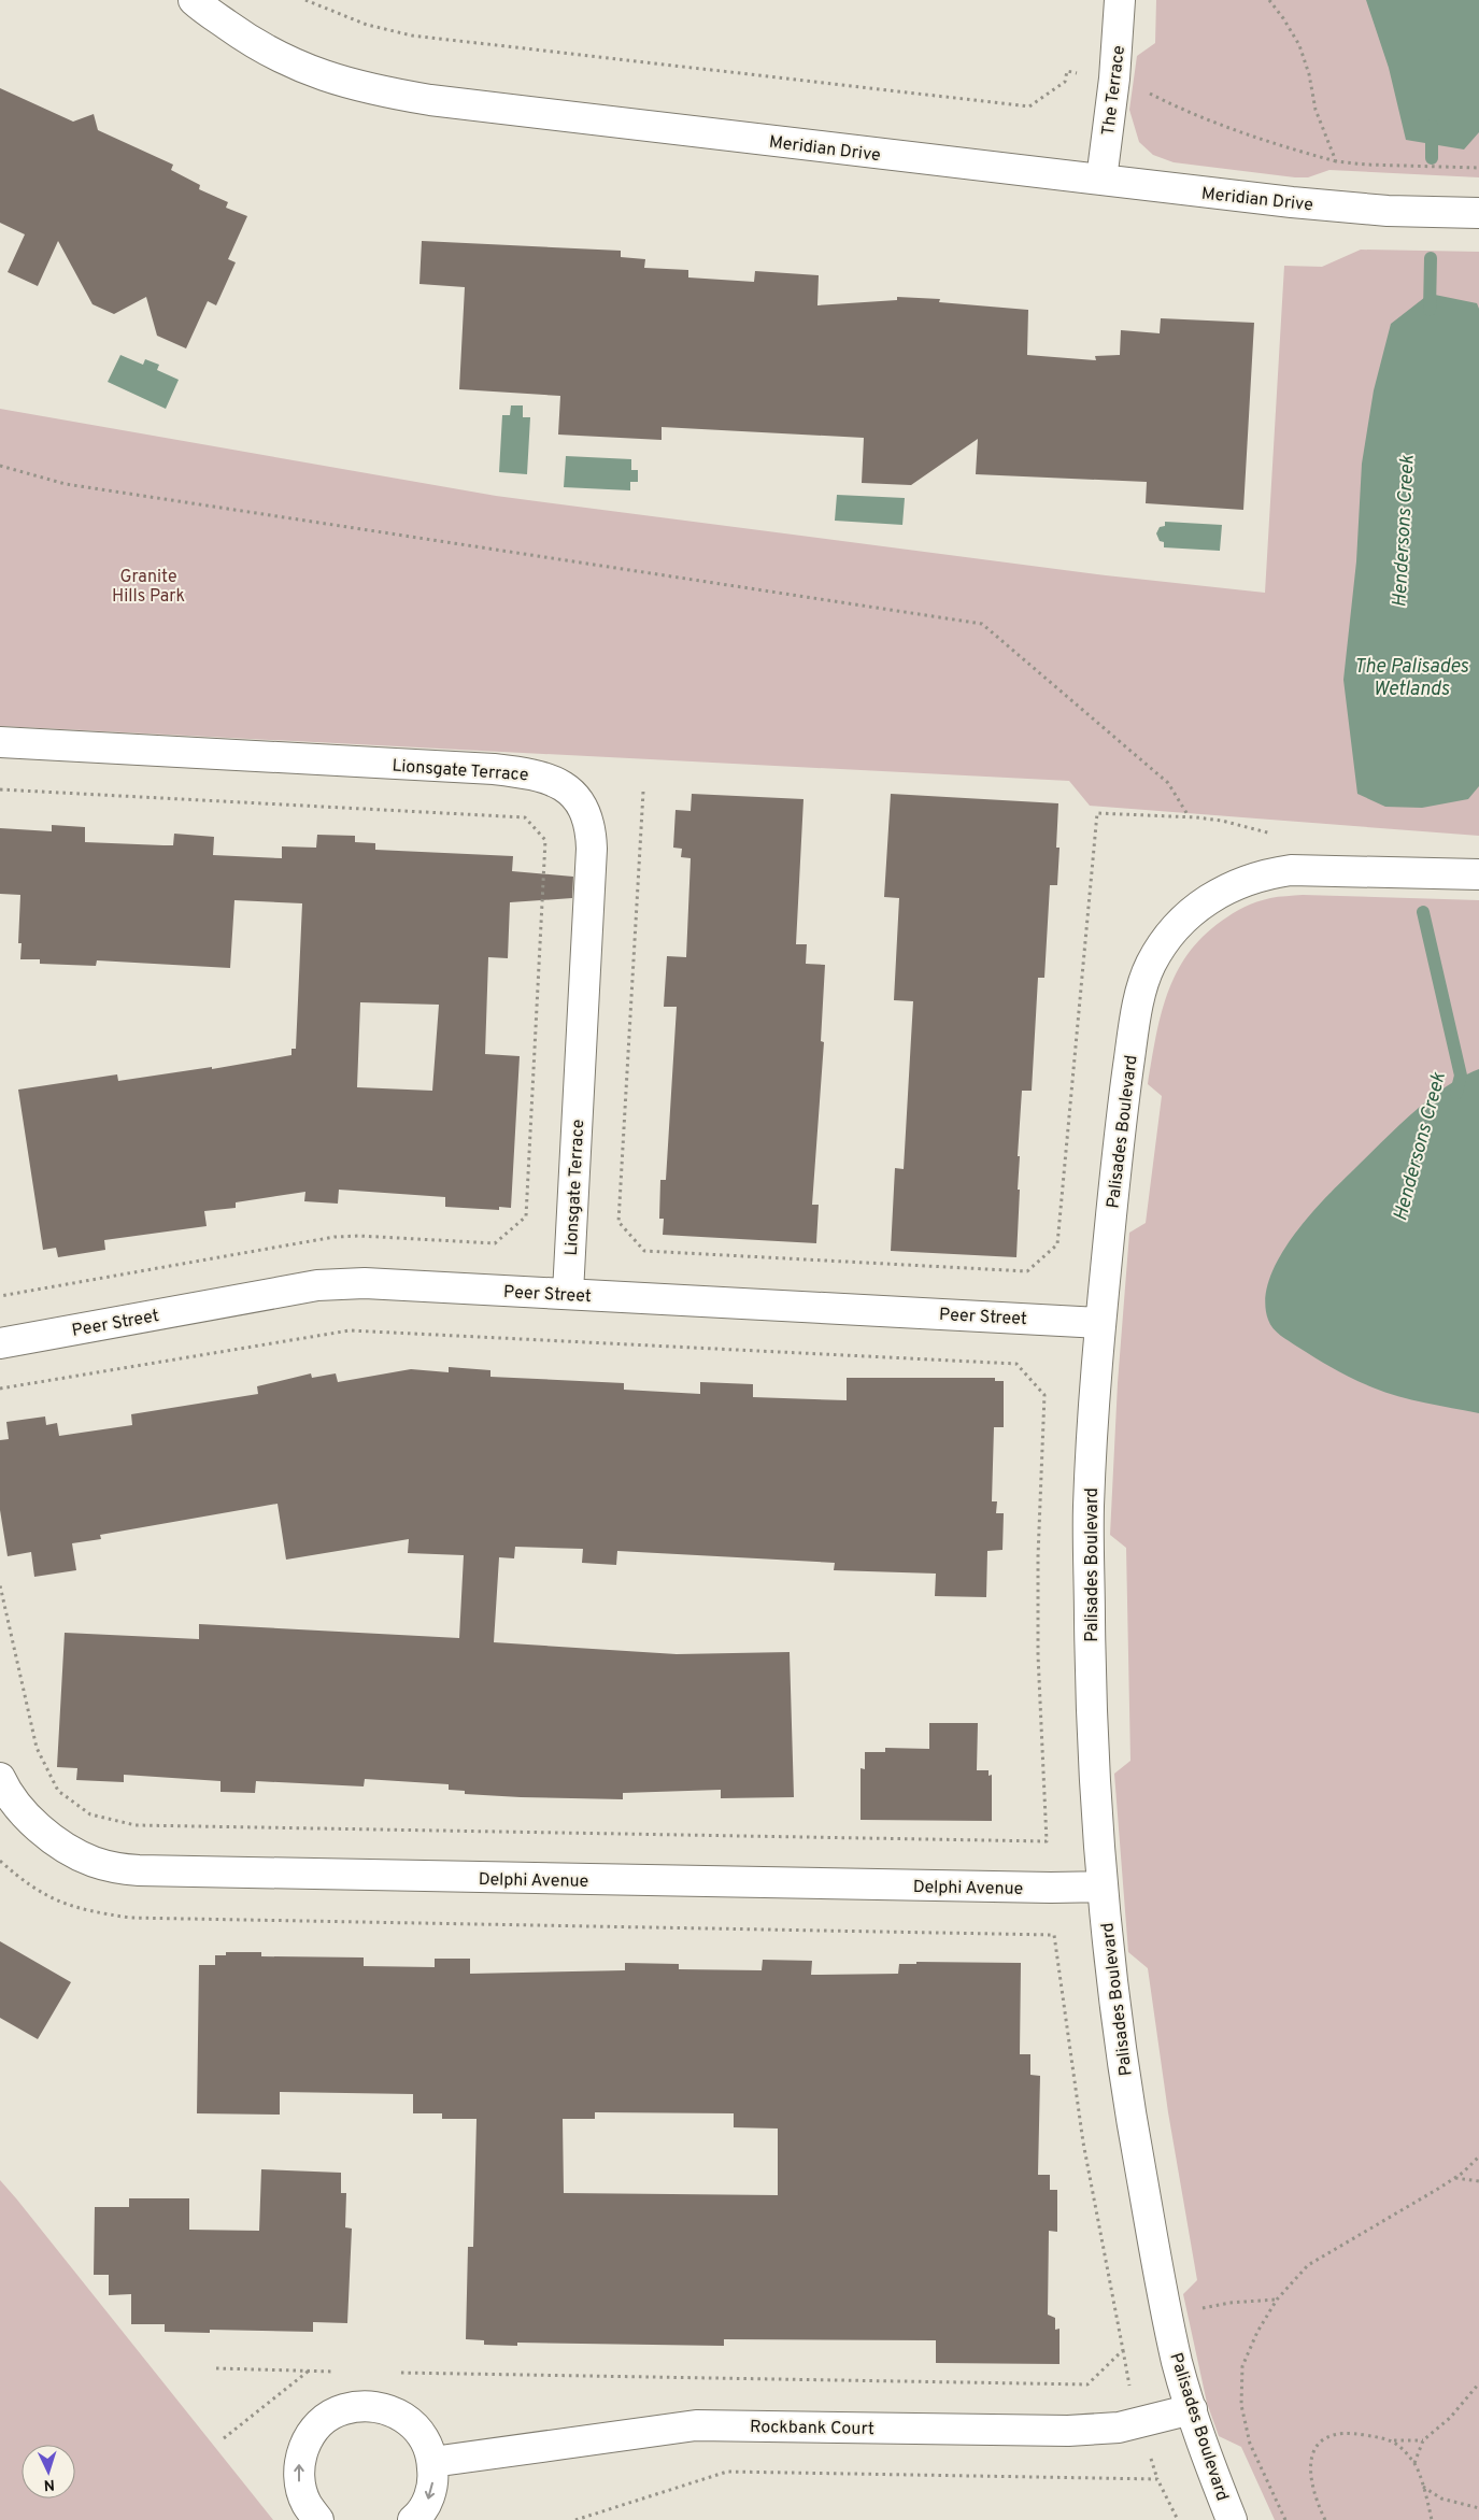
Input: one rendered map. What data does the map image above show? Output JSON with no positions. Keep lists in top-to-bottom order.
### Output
{
  "streets": {
    "street": [
      "The Terrace",
      "Meridian Drive",
      "Lionsgate Terrace",
      "Palisades Boulevard",
      "Peer Street",
      "Delphi Avenue",
      "Rockbank Court"
    ]
  },
  "crossings": [
    ["The Terrace", "Meridian Drive"],
    ["Lionsgate Terrace", "Peer Street"],
    ["Palisades Boulevard", "Peer Street"],
    ["Palisades Boulevard", "Delphi Avenue"],
    ["Palisades Boulevard", "Rockbank Court"]
  ],
  "water": ["Hendersons Creek", "The Palisades Wetlands"],
  "parks": ["Granite Hills Park"],
  "north": "bottom"
}
